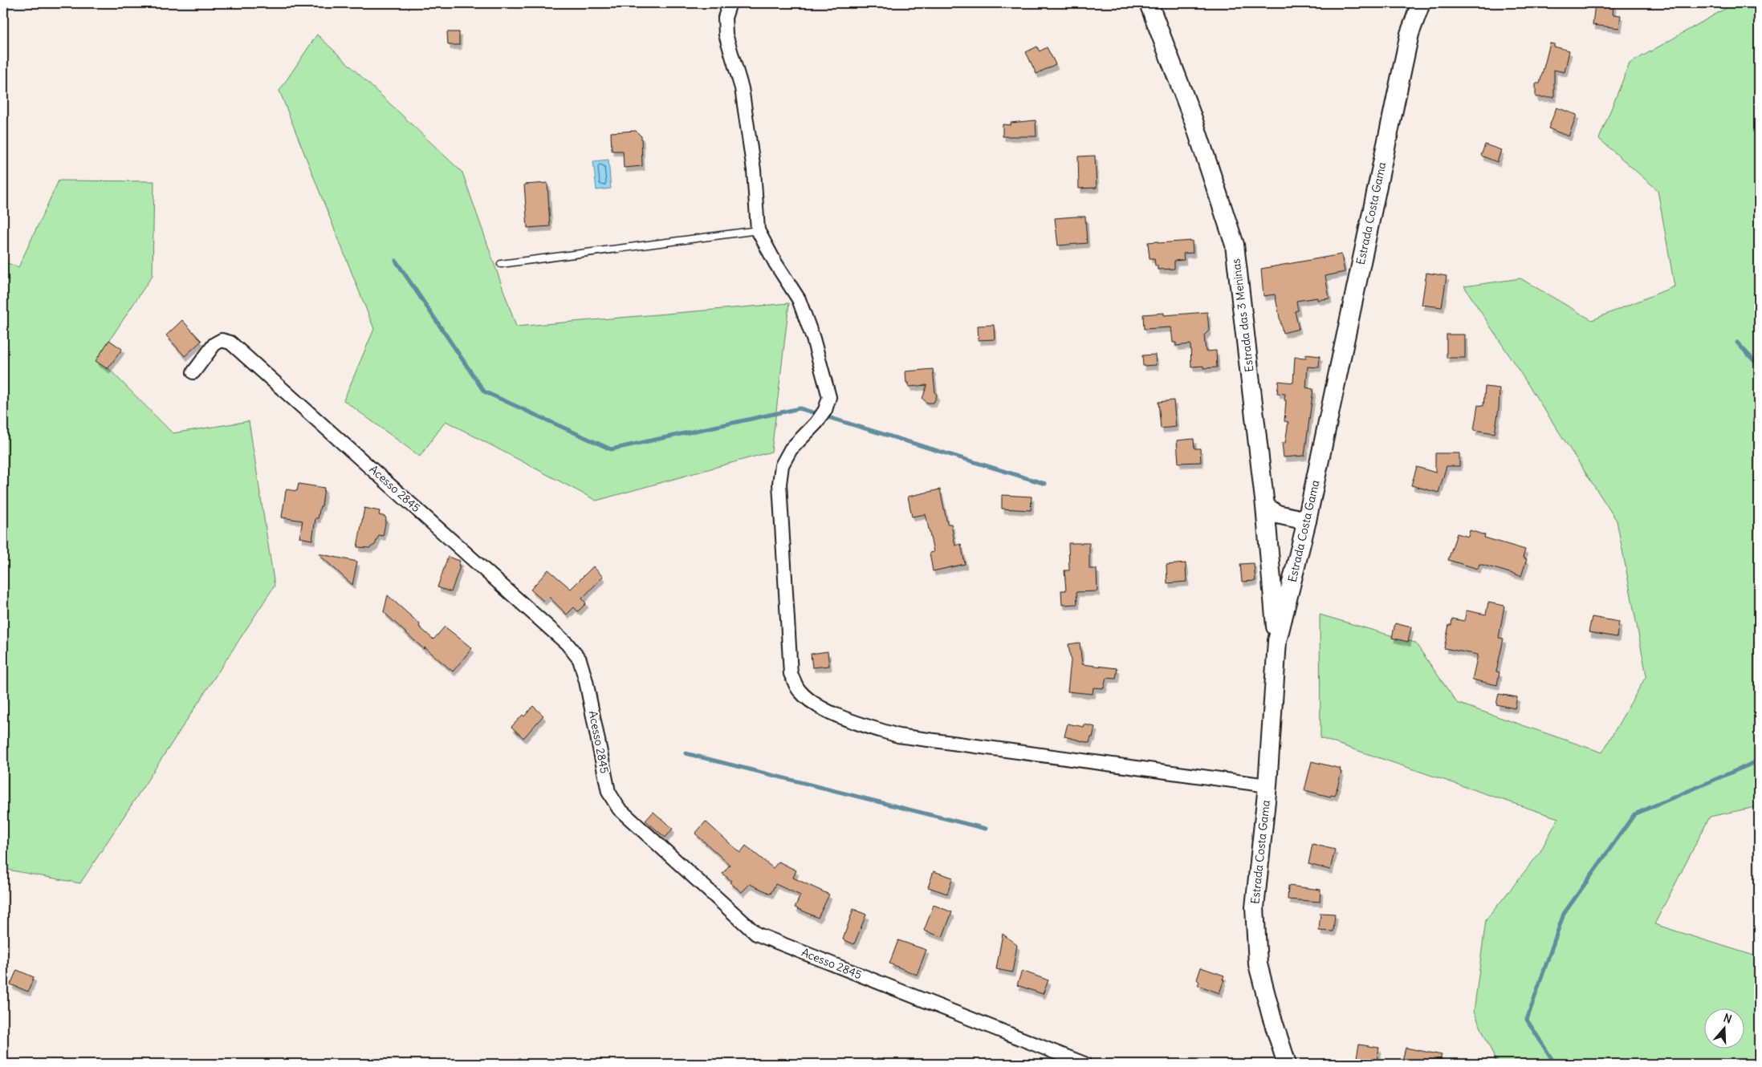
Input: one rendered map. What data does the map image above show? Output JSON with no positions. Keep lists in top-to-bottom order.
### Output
{
  "streets": {
    "main road": ["Estrada Costa Gama", "Estrada das 3 Meninas"],
    "street": ["Acesso 2845"]
  },
  "crossings": [
    ["Estrada Costa Gama", "Estrada das 3 Meninas"]
  ],
  "north": "top"
}
